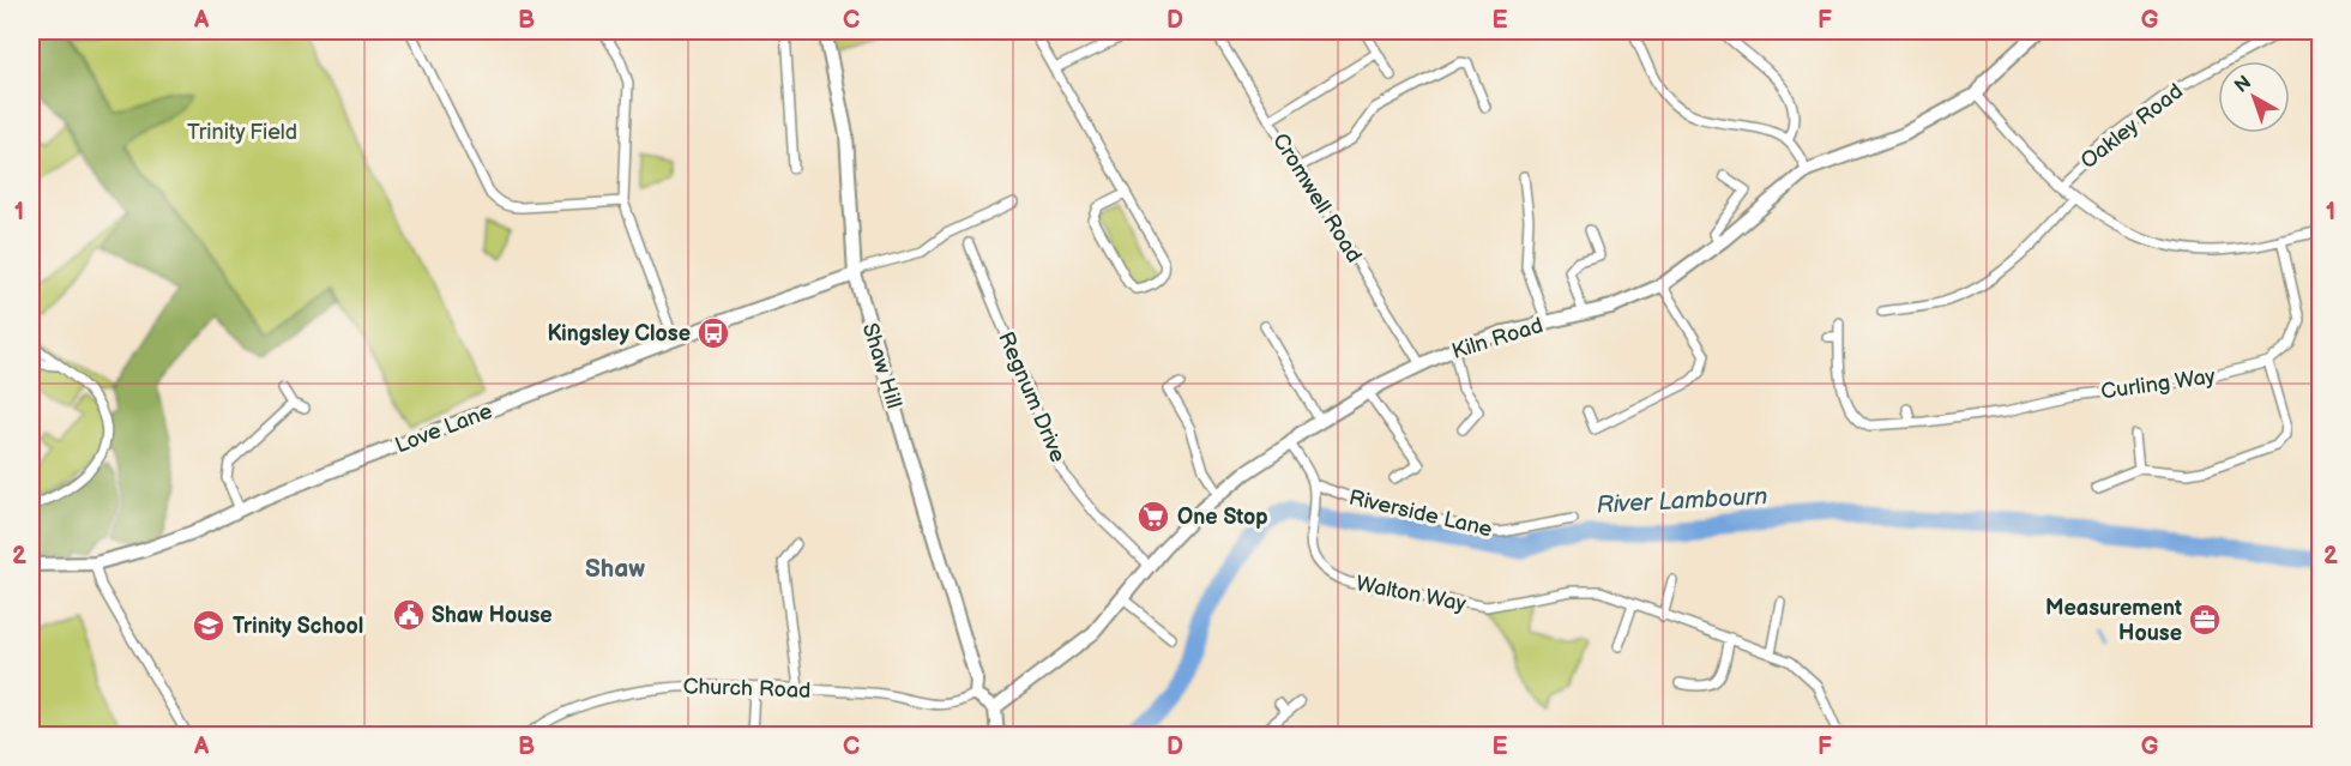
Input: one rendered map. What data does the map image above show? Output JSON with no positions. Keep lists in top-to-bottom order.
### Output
{
  "streets": {
    "street": [
      "Oakley Road",
      "Cromwell Road",
      "Kiln Road",
      "Shaw Hill",
      "Curling Way",
      "Regnum Drive",
      "Love Lane",
      "Riverside Lane",
      "Walton Way",
      "Church Road"
    ]
  },
  "crossings": [
    ["Cromwell Road", "Kiln Road"],
    ["Kiln Road", "Regnum Drive"],
    ["Shaw Hill", "Love Lane"],
    ["Shaw Hill", "Church Road"],
    ["Riverside Lane", "Walton Way"]
  ],
  "districts": ["Shaw"],
  "water": ["River Lambourn"],
  "parks": ["Trinity Field"],
  "places": {
    "bus stop": ["Kingsley Close"],
    "supermarket": ["One Stop"],
    "public building": ["Shaw House"],
    "office": ["Measurement House"],
    "school or university": ["Trinity School"]
  },
  "north": "top left",
  "grid": {
    "columns": [
      "A",
      "B",
      "C",
      "D",
      "E",
      "F",
      "G"
    ],
    "rows": ["1", "2"]
  }
}
